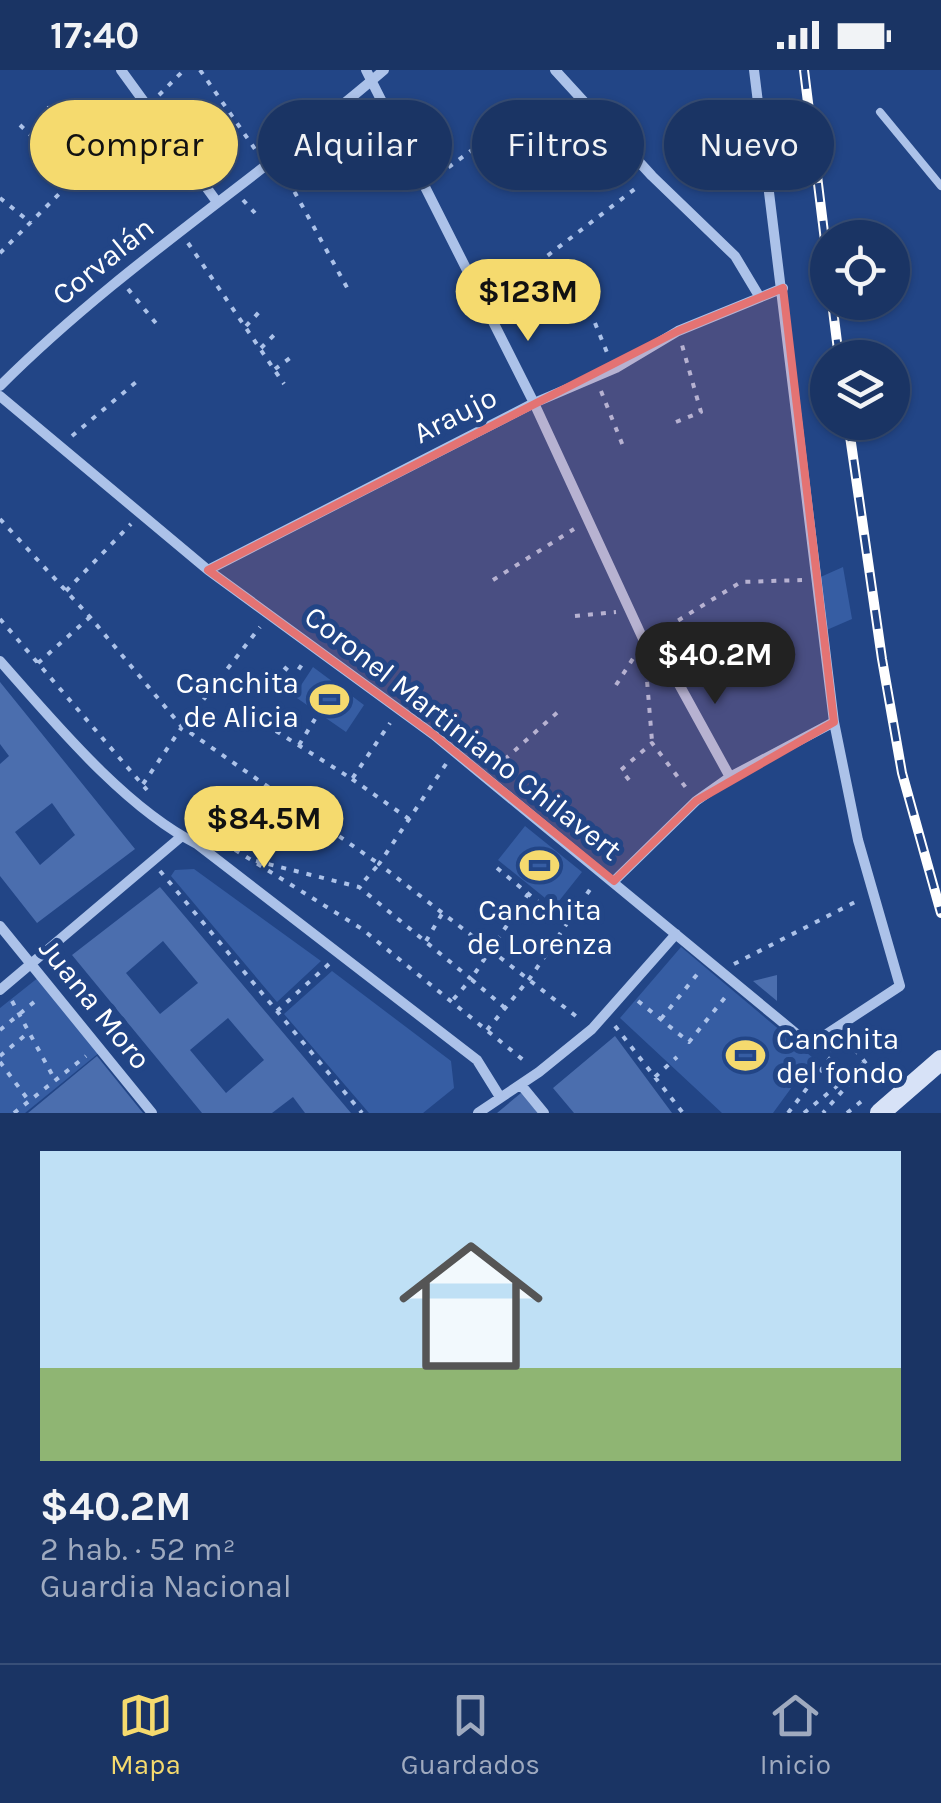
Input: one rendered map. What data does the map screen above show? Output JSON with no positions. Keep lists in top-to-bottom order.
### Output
{
  "streets": {
    "street": [
      "Corvalán",
      "Araujo",
      "Coronel Martiniano Chilavert",
      "Juana Moro"
    ]
  },
  "crossings": [
    ["Araujo", "Coronel Martiniano Chilavert"]
  ],
  "places": {
    "sports": ["Canchita de Alicia", "Canchita de Lorenza", "Canchita del fondo"]
  },
  "page": {
    "status": "17:40",
    "chip": [
      "Comprar",
      "Alquilar",
      "Filtros",
      "Nuevo"
    ],
    "price": ["$123M", "$40.2M", "$84.5M"],
    "list": [
      {
        "name": "$40.2M",
        "note": "2 hab. · 52 m² · Guardia Nacional"
      }
    ],
    "tabs": ["Mapa", "Guardados", "Inicio"]
  }
}
